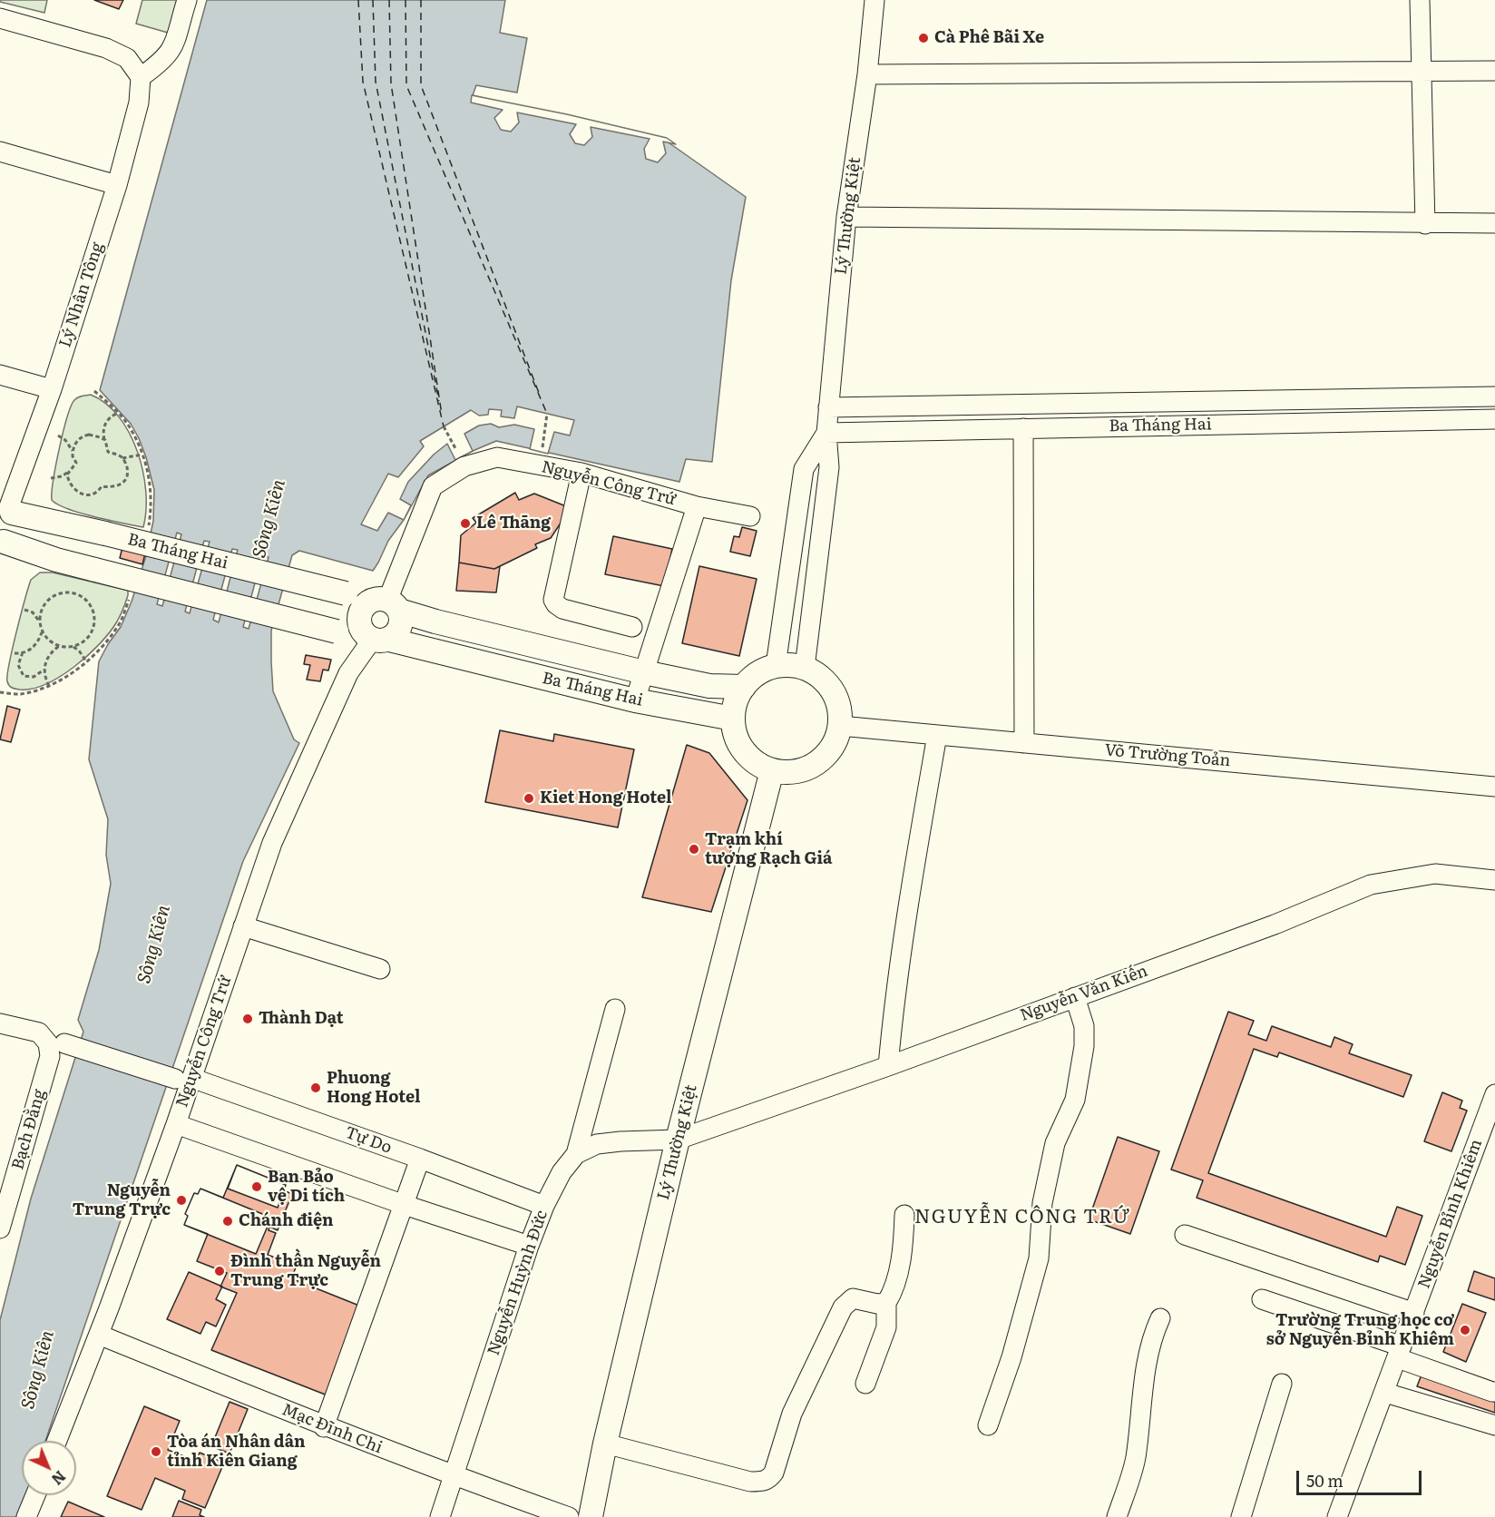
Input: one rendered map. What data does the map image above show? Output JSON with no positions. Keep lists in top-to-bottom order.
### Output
{
  "streets": {
    "main road": ["Lý Thường Kiệt", "Ba Tháng Hai"],
    "street": [
      "Lý Nhân Tông",
      "Nguyễn Công Trứ",
      "Võ Trường Toản",
      "Nguyễn Văn Kiến",
      "Bạch Đằng",
      "Tự Do",
      "Nguyễn Bỉnh Khiêm",
      "Nguyễn Huỳnh Đức",
      "Mạc Đĩnh Chi"
    ]
  },
  "crossings": [
    ["Lý Thường Kiệt", "Ba Tháng Hai"],
    ["Lý Thường Kiệt", "Võ Trường Toản"],
    ["Lý Thường Kiệt", "Nguyễn Văn Kiến"],
    ["Lý Nhân Tông", "Ba Tháng Hai"],
    ["Ba Tháng Hai", "Nguyễn Công Trứ"],
    ["Ba Tháng Hai", "Võ Trường Toản"],
    ["Nguyễn Công Trứ", "Tự Do"],
    ["Nguyễn Công Trứ", "Mạc Đĩnh Chi"],
    ["Tự Do", "Nguyễn Huỳnh Đức"],
    ["Nguyễn Huỳnh Đức", "Mạc Đĩnh Chi"]
  ],
  "districts": ["NGUYỄN CÔNG TRỨ"],
  "water": ["Sông Kiên"],
  "places": [
    "Cà Phê Bãi Xe",
    "Lê Thāng",
    "Kiet Hong Hotel",
    "Trạm khí tượng Rạch Giá",
    "Thành Dạt",
    "Phuong Hong Hotel",
    "Ban Bảo vệ Di tích",
    "Nguyễn Trung Trực",
    "Chánh điện",
    "Đình thần Nguyễn Trung Trực",
    "Trường Trung học cơ sở Nguyễn Bỉnh Khiêm",
    "Tòa án Nhân dân tỉnh Kiên Giang"
  ],
  "scale_bar": "50 m",
  "north": "bottom right"
}
